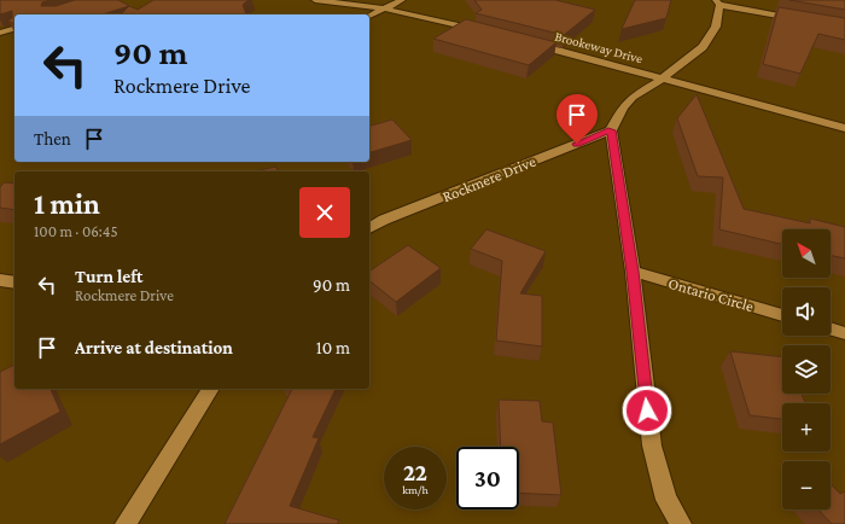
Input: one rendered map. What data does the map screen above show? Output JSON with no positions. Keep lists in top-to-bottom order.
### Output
{
  "streets": {
    "street": ["Brookeway Drive", "Rockmere Drive", "Ontario Circle"]
  },
  "north": "top left",
  "page": {
    "turn": ["90 m", "Rockmere Drive"],
    "then": "Then",
    "heading": ["1 min", "100 m · 06:45"],
    "map_buttons": ["+", "−"],
    "list": [
      {
        "name": "Turn left",
        "note": "Rockmere Drive",
        "value": "90 m"
      },
      {
        "name": "Arrive at destination",
        "value": "10 m"
      }
    ],
    "speed": "22 km/h",
    "limit": "30"
  }
}
